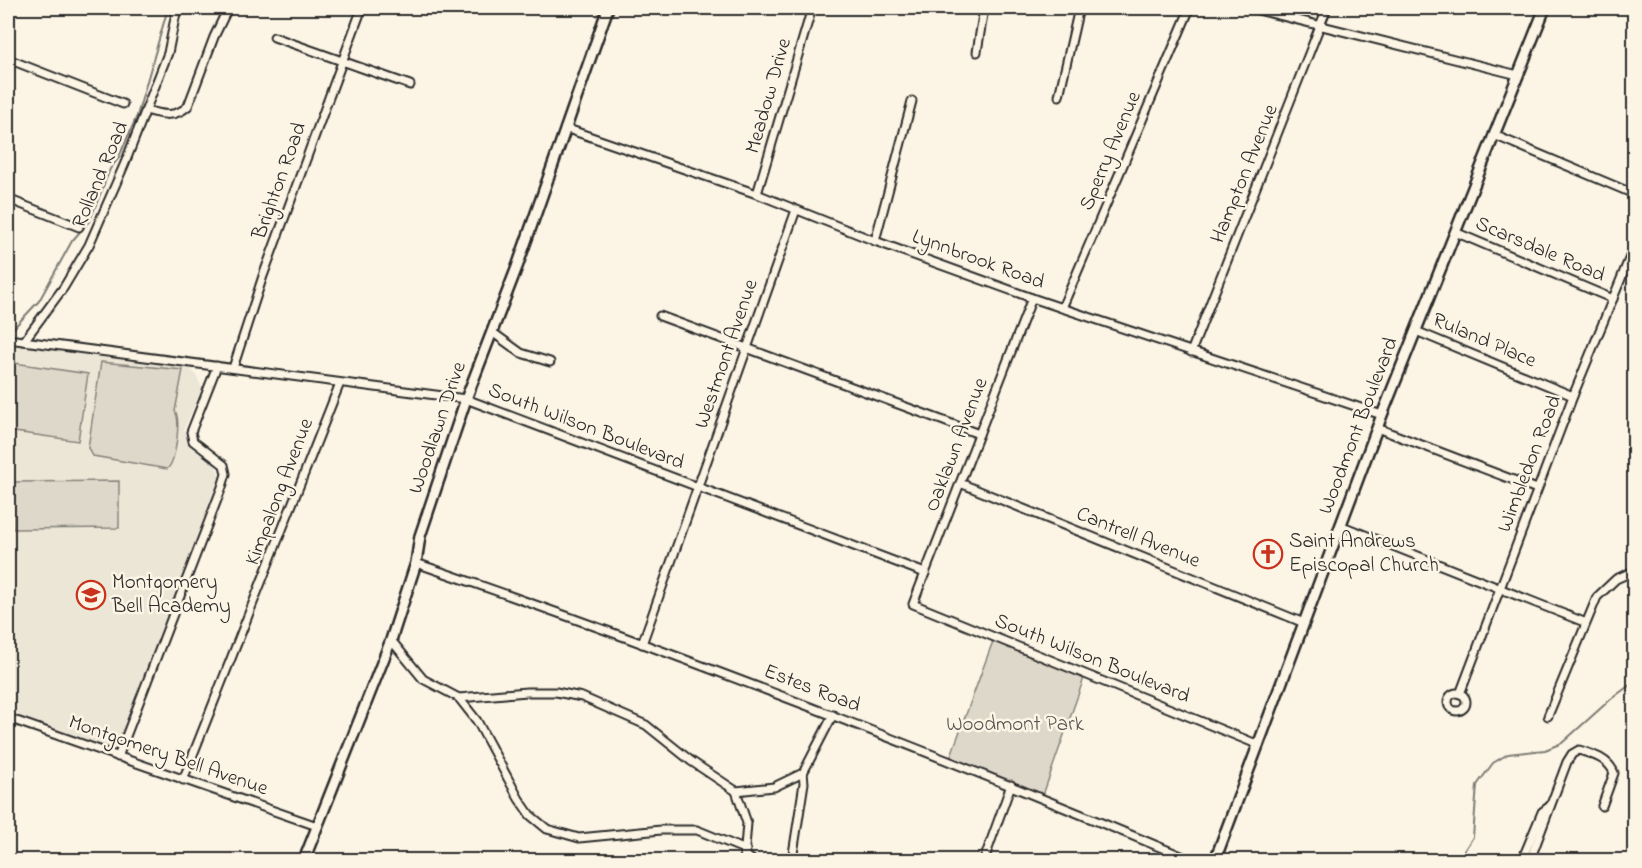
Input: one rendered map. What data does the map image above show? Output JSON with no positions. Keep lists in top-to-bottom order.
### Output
{
  "streets": {
    "main road": ["Woodmont Boulevard", "Woodlawn Drive"],
    "street": [
      "Meadow Drive",
      "Sperry Avenue",
      "Hampton Avenue",
      "Rolland Road",
      "Brighton Road",
      "Scarsdale Road",
      "Lynnbrook Road",
      "Ruland Place",
      "Westmont Avenue",
      "South Wilson Boulevard",
      "Oaklawn Avenue",
      "Wimbledon Road",
      "Kimpalong Avenue",
      "Cantrell Avenue",
      "Estes Road",
      "Montgomery Bell Avenue"
    ]
  },
  "crossings": [
    ["Meadow Drive", "Lynnbrook Road"],
    ["Sperry Avenue", "Lynnbrook Road"],
    ["Hampton Avenue", "Lynnbrook Road"],
    ["Rolland Road", "South Wilson Boulevard"],
    ["Brighton Road", "South Wilson Boulevard"],
    ["Scarsdale Road", "Woodmont Boulevard"],
    ["Scarsdale Road", "Wimbledon Road"],
    ["Lynnbrook Road", "Westmont Avenue"],
    ["Lynnbrook Road", "Woodmont Boulevard"],
    ["Lynnbrook Road", "Woodlawn Drive"],
    ["Lynnbrook Road", "Oaklawn Avenue"],
    ["Ruland Place", "Woodmont Boulevard"],
    ["Ruland Place", "Wimbledon Road"],
    ["Westmont Avenue", "South Wilson Boulevard"],
    ["Westmont Avenue", "Estes Road"],
    ["Woodmont Boulevard", "South Wilson Boulevard"],
    ["Woodmont Boulevard", "Cantrell Avenue"],
    ["South Wilson Boulevard", "Woodlawn Drive"],
    ["South Wilson Boulevard", "Oaklawn Avenue"],
    ["South Wilson Boulevard", "Kimpalong Avenue"],
    ["Woodlawn Drive", "Estes Road"],
    ["Woodlawn Drive", "Montgomery Bell Avenue"],
    ["Oaklawn Avenue", "Cantrell Avenue"],
    ["Kimpalong Avenue", "Montgomery Bell Avenue"]
  ],
  "parks": ["Woodmont Park"],
  "places": {
    "church": ["Saint Andrews Episcopal Church"],
    "school or university": ["Montgomery Bell Academy"]
  }
}
